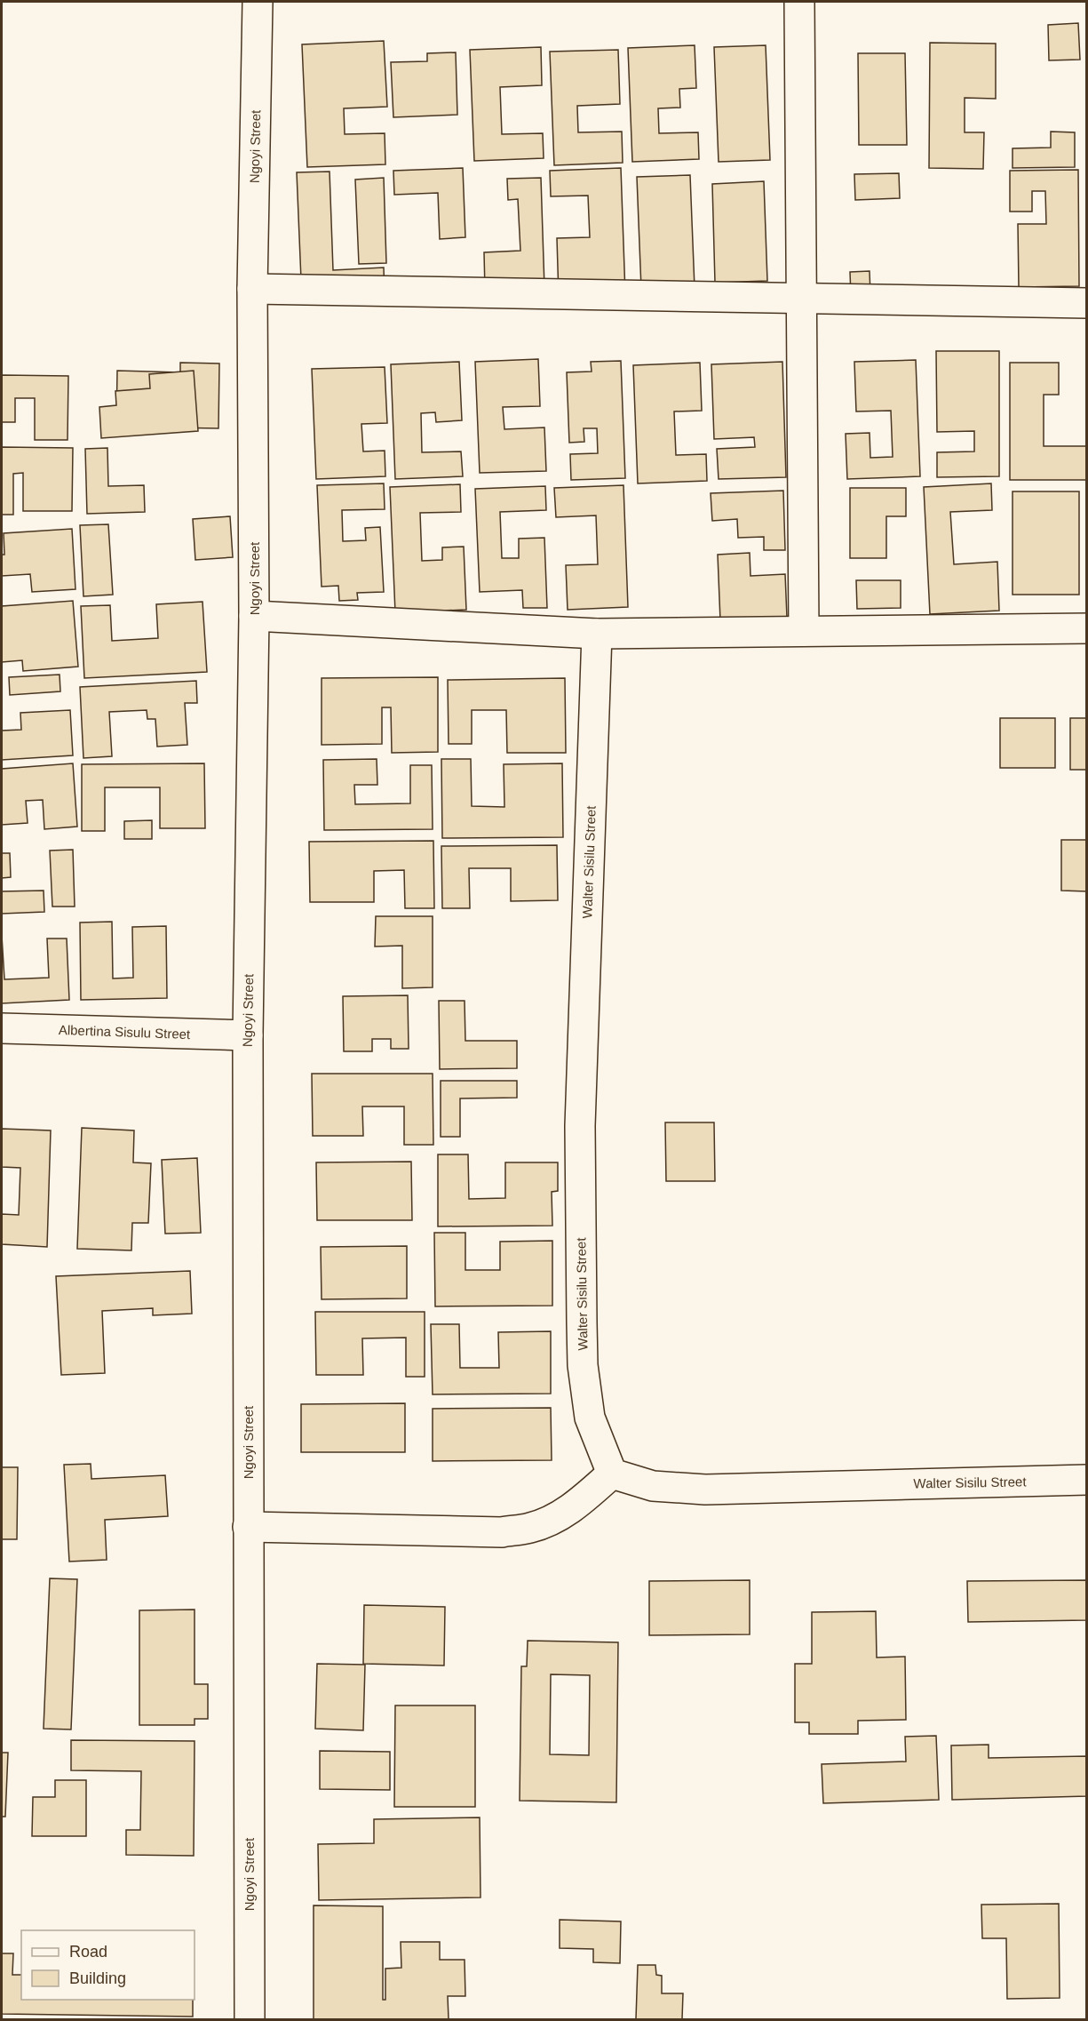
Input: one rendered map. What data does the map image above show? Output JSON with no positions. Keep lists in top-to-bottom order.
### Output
{
  "streets": {
    "street": ["Ngoyi Street", "Walter Sisilu Street", "Albertina Sisulu Street"]
  },
  "crossings": [
    ["Ngoyi Street", "Albertina Sisulu Street"]
  ],
  "legend": ["Road", "Building"]
}
